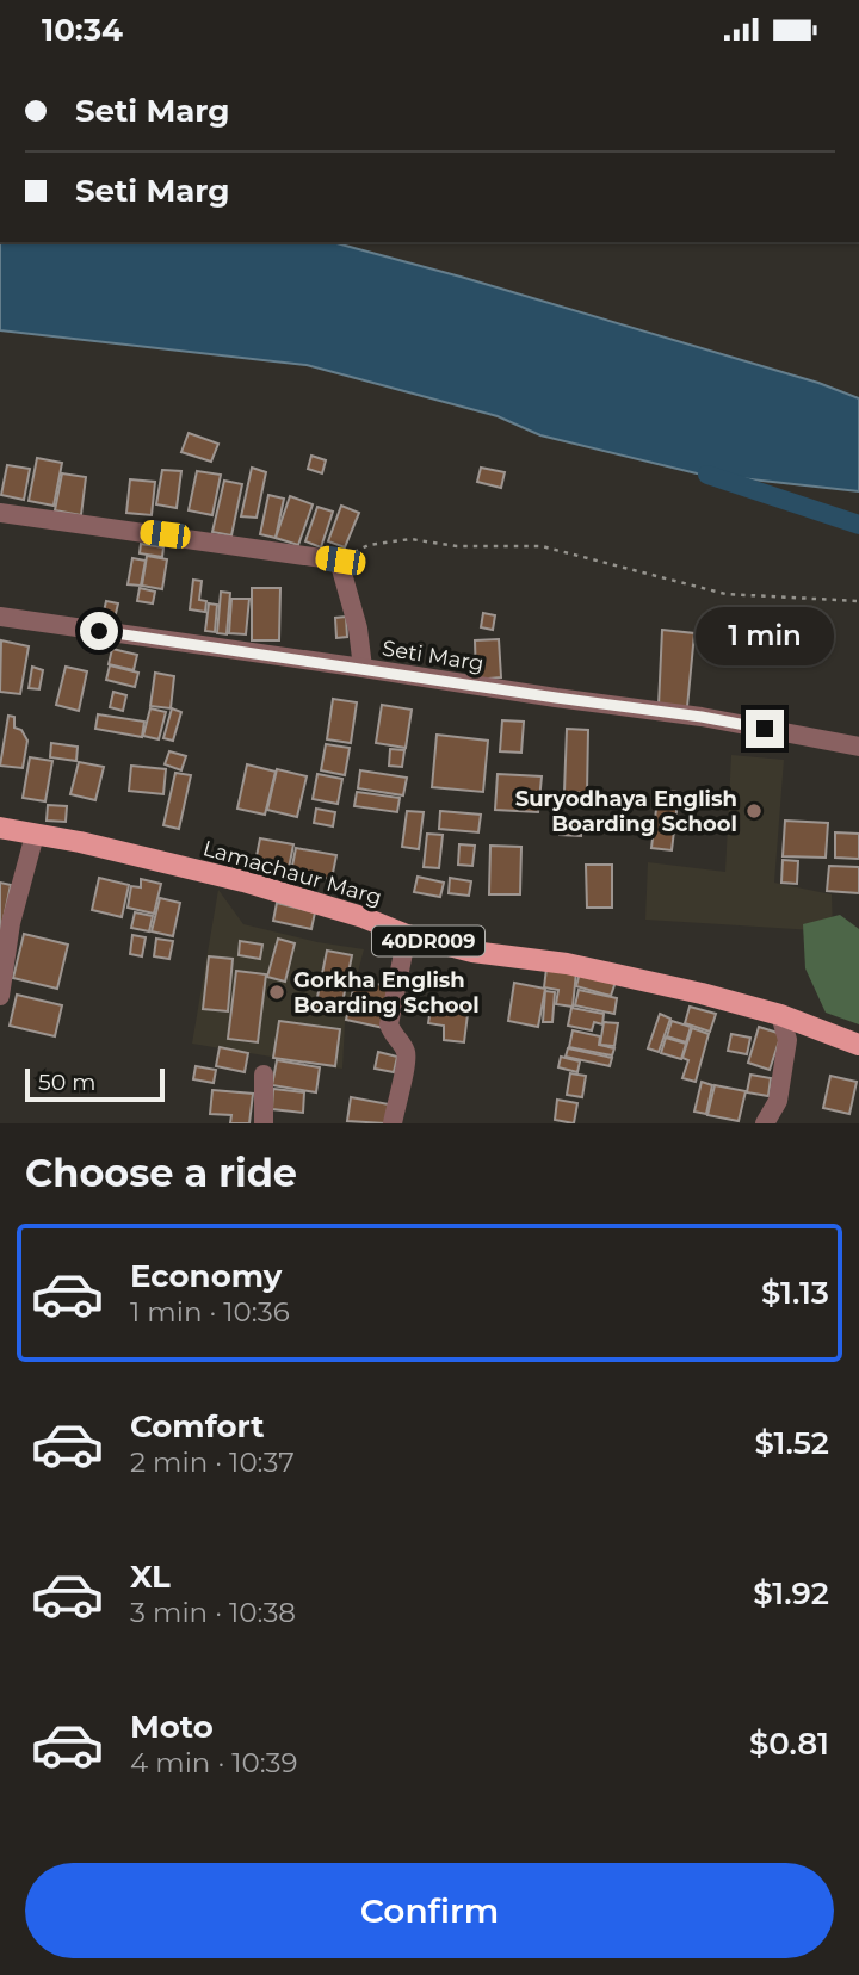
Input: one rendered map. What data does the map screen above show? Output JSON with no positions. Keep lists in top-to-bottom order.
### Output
{
  "streets": {
    "main road": ["Lamachaur Marg", "40DR009"],
    "street": ["Seti Marg"]
  },
  "places": ["Suryodhaya English Boarding School", "Gorkha English Boarding School"],
  "scale_bar": "50 m",
  "page": {
    "status": "10:34",
    "banner": ["Seti Marg", "Seti Marg"],
    "bubble": "1 min",
    "scale": "50 m",
    "heading": "Choose a ride",
    "list": [
      {
        "name": "Economy",
        "note": "1 min · 10:36",
        "value": "$1.13"
      },
      {
        "name": "Comfort",
        "note": "2 min · 10:37",
        "value": "$1.52"
      },
      {
        "name": "XL",
        "note": "3 min · 10:38",
        "value": "$1.92"
      },
      {
        "name": "Moto",
        "note": "4 min · 10:39",
        "value": "$0.81"
      }
    ],
    "buttons": "Confirm"
  }
}
